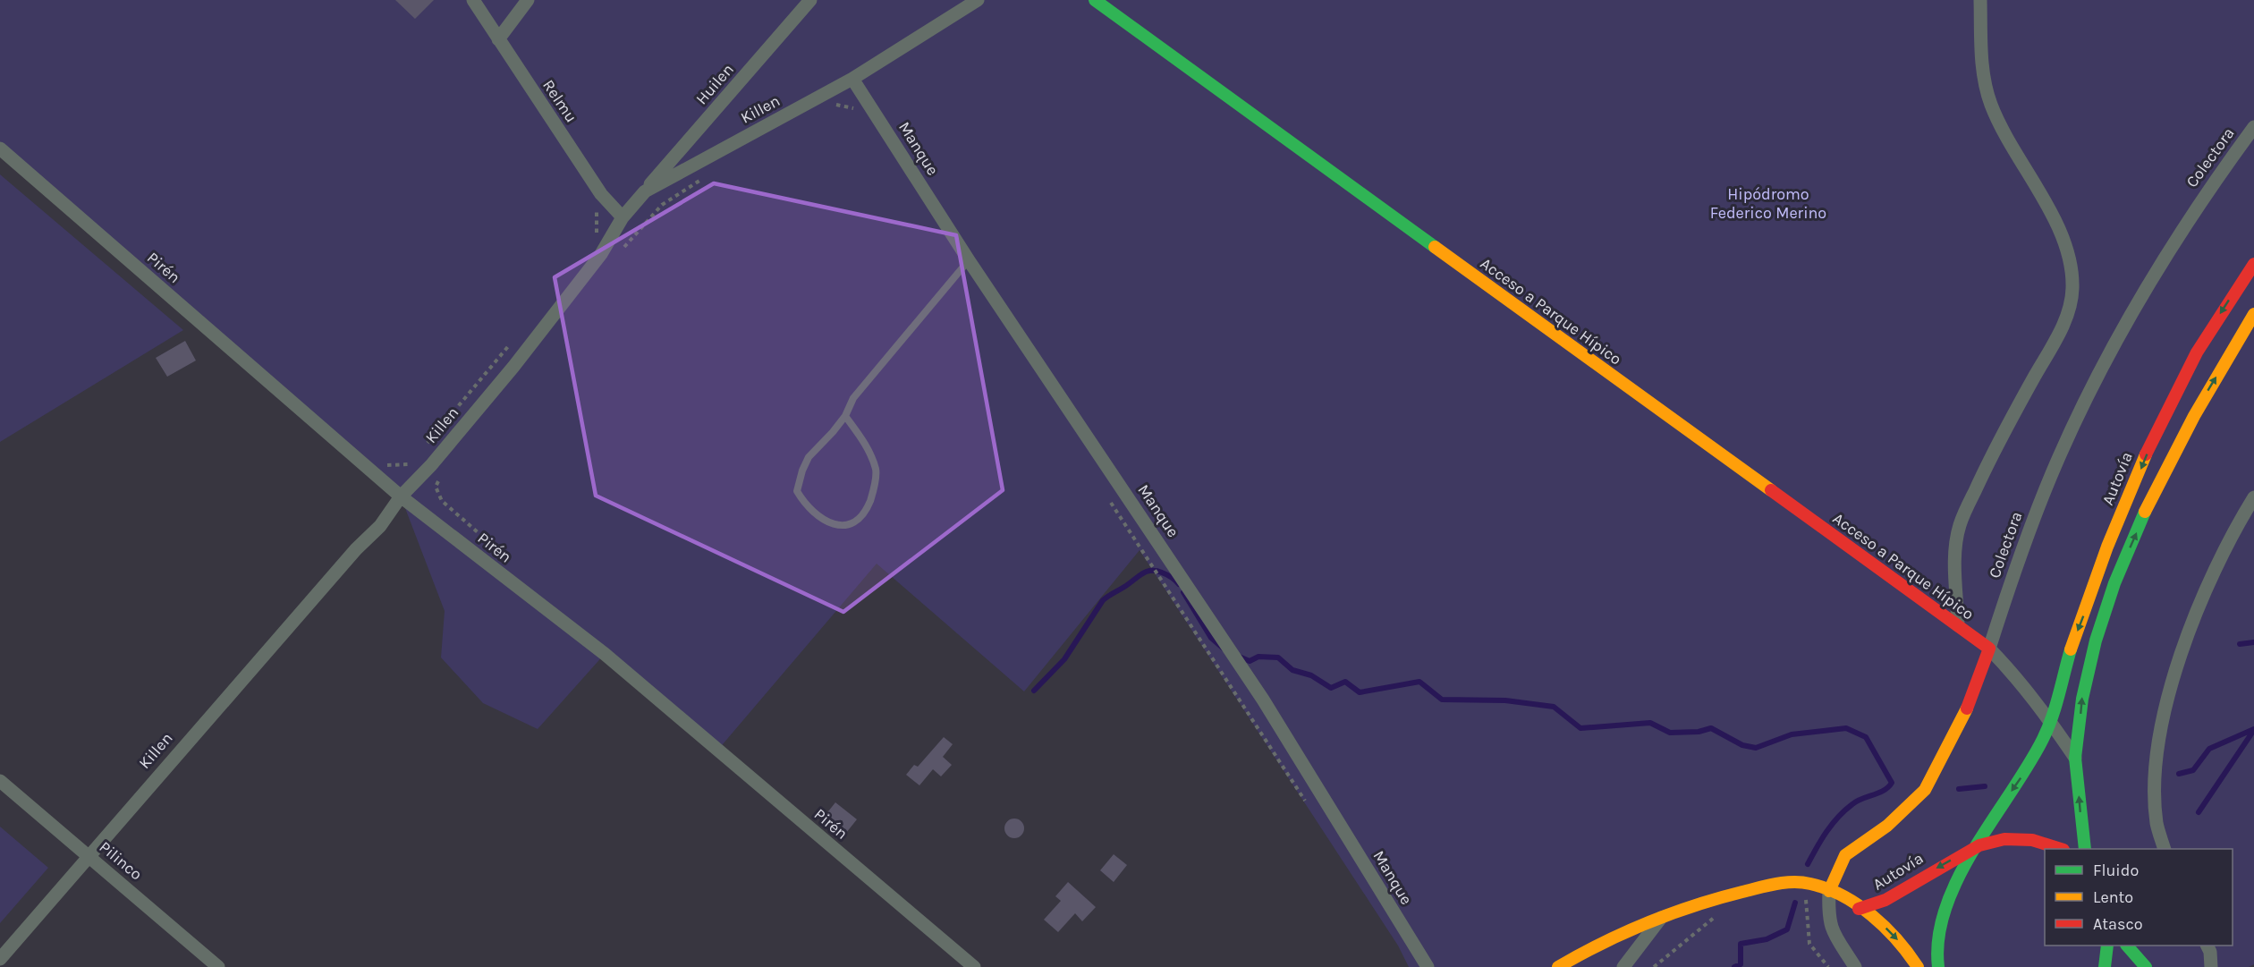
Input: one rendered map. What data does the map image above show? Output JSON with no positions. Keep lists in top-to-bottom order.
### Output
{
  "streets": {
    "street": [
      "Huilen",
      "Relmu",
      "Killen",
      "Manque",
      "Colectora",
      "Pirén",
      "Acceso a Parque Hípico",
      "Autovía",
      "Pilinco"
    ]
  },
  "crossings": [
    ["Huilen", "Killen"],
    ["Relmu", "Killen"],
    ["Killen", "Manque"],
    ["Killen", "Pirén"],
    ["Killen", "Pilinco"],
    ["Colectora", "Acceso a Parque Hípico"]
  ],
  "parks": ["Hipódromo Federico Merino"],
  "legend": ["Fluido", "Lento", "Atasco"]
}
